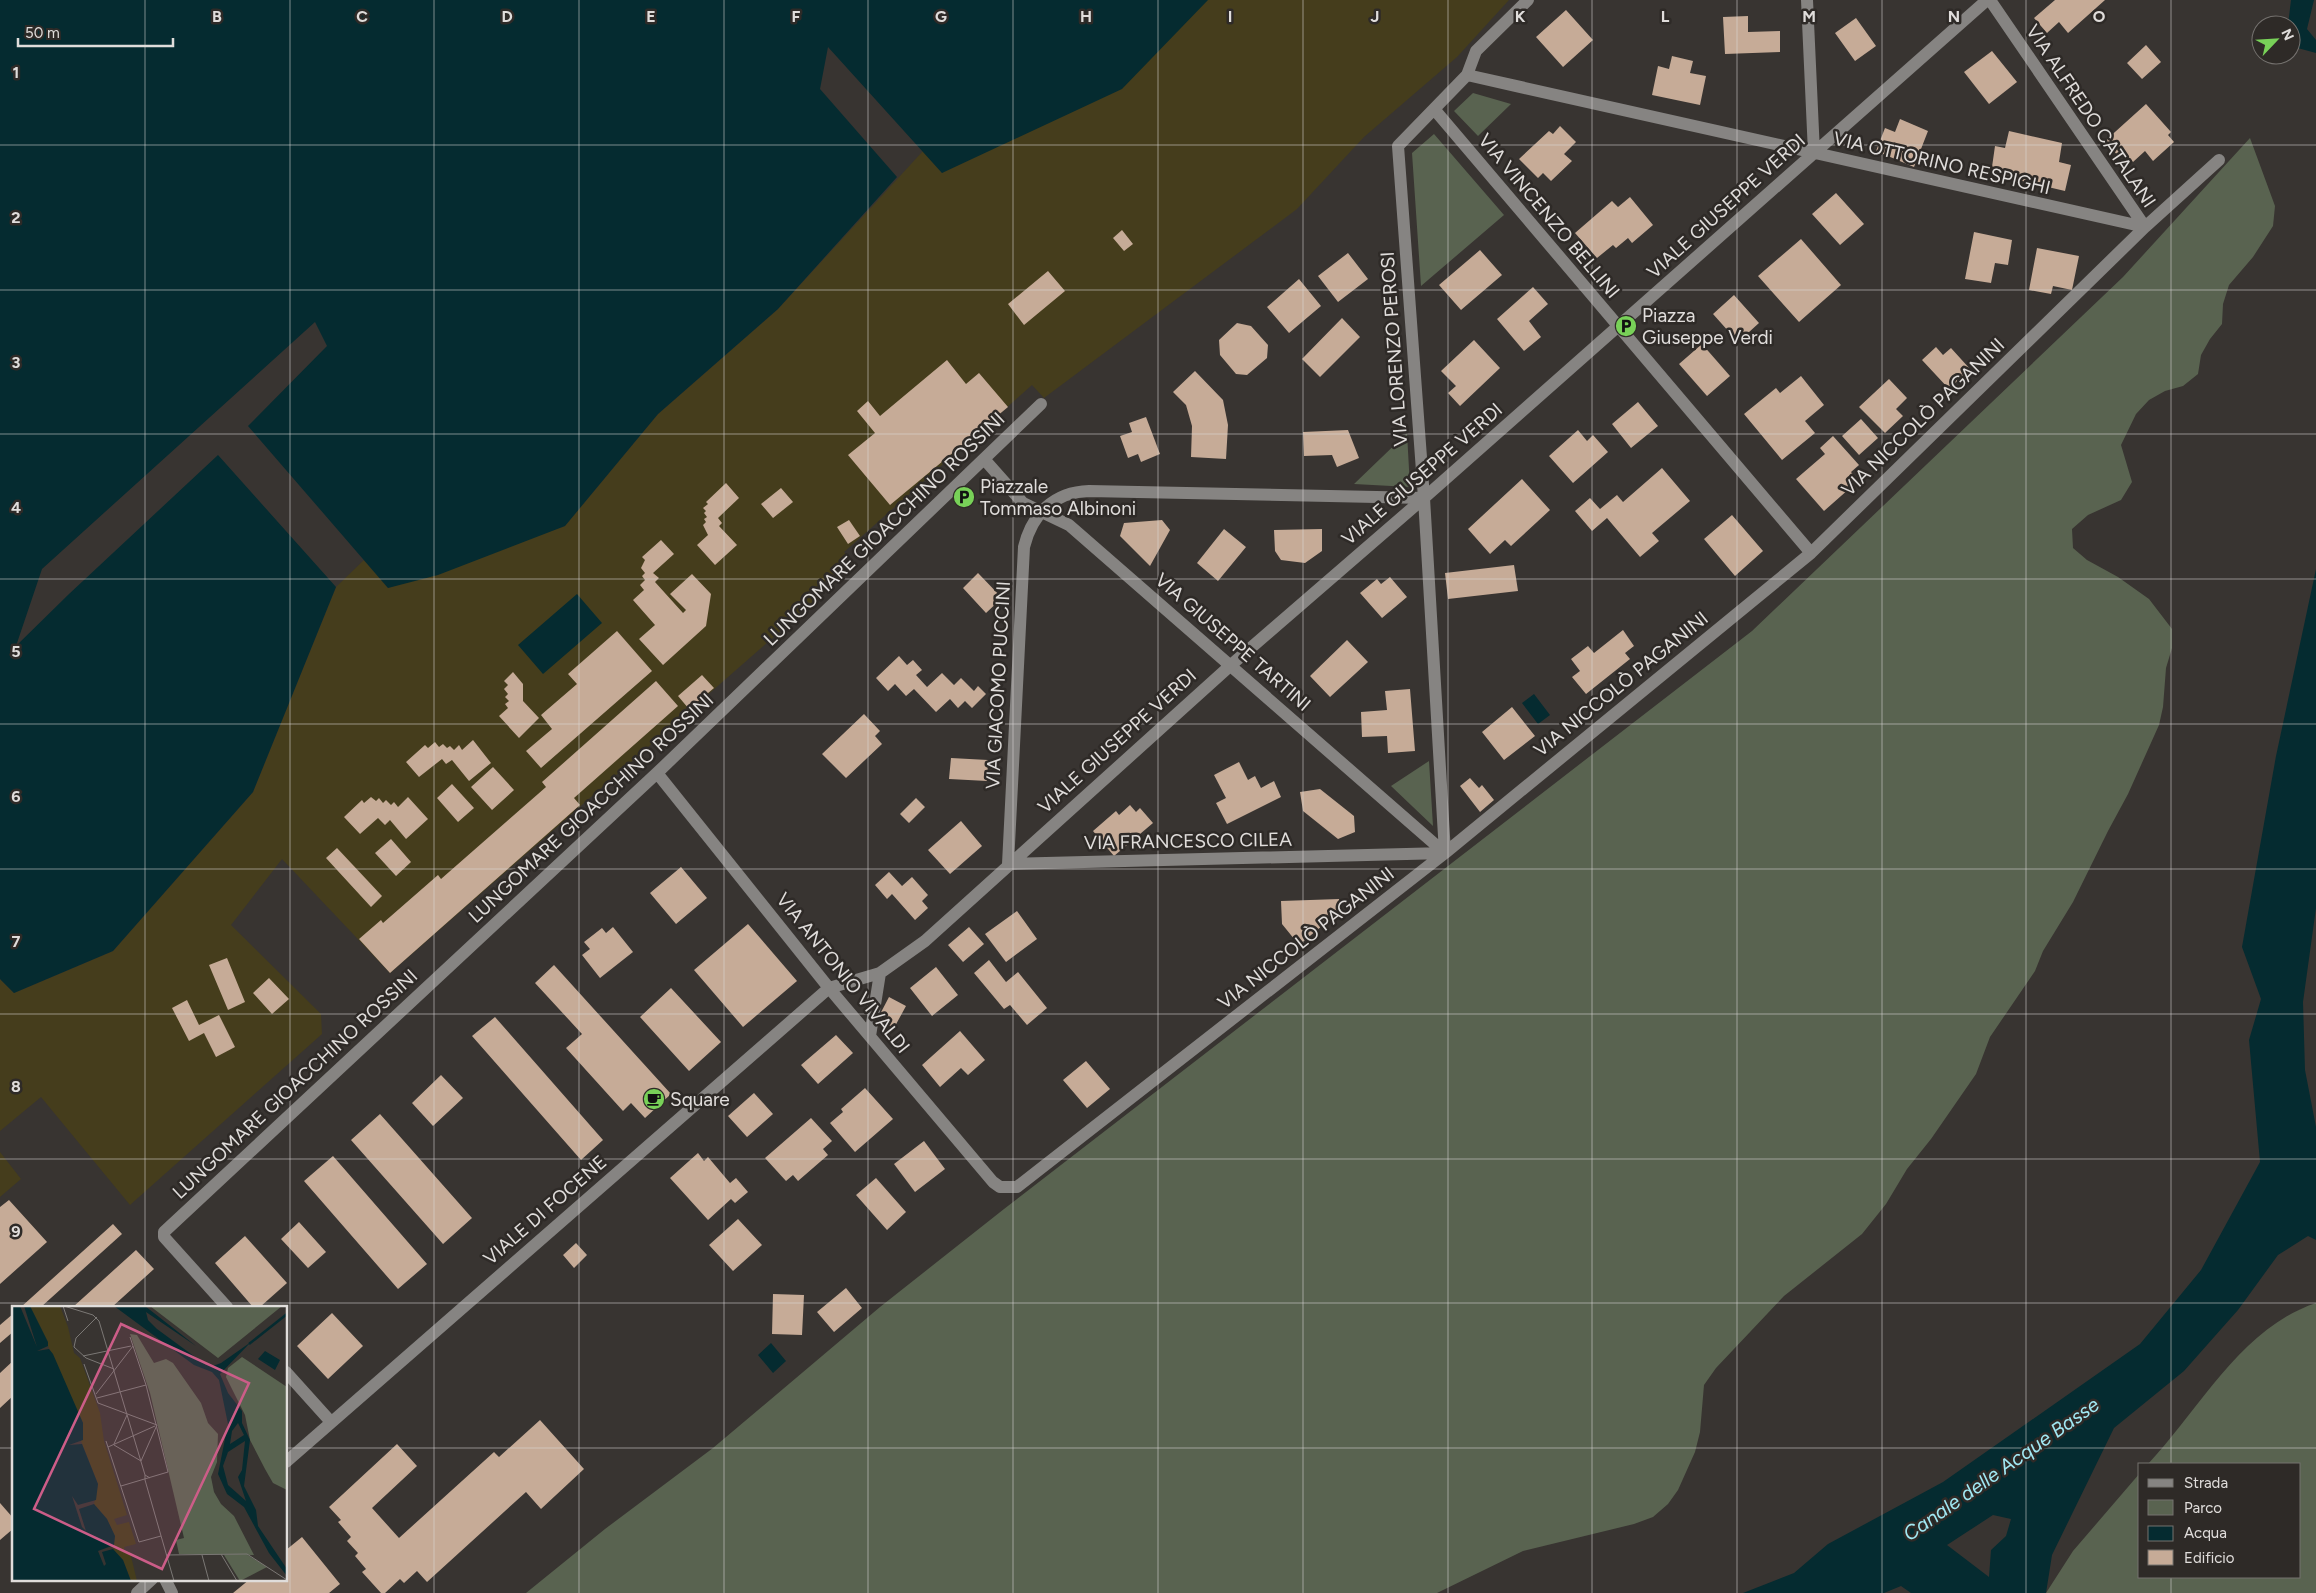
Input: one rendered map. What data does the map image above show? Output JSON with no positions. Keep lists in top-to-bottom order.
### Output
{
  "streets": {
    "street": [
      "VIA ALFREDO CATALANI",
      "VIA OTTORINO RESPIGHI",
      "VIALE GIUSEPPE VERDI",
      "VIA VINCENZO BELLINI",
      "VIA LORENZO PEROSI",
      "VIA NICCOLÒ PAGANINI",
      "LUNGOMARE GIOACCHINO ROSSINI",
      "VIA GIUSEPPE TARTINI",
      "VIA GIACOMO PUCCINI",
      "VIA FRANCESCO CILEA",
      "VIA ANTONIO VIVALDI",
      "VIALE DI FOCENE"
    ]
  },
  "crossings": [
    ["VIA ALFREDO CATALANI", "VIA OTTORINO RESPIGHI"],
    ["VIA ALFREDO CATALANI", "VIALE GIUSEPPE VERDI"],
    ["VIA ALFREDO CATALANI", "VIA NICCOLÒ PAGANINI"],
    ["VIA OTTORINO RESPIGHI", "VIALE GIUSEPPE VERDI"],
    ["VIA OTTORINO RESPIGHI", "VIA NICCOLÒ PAGANINI"],
    ["VIALE GIUSEPPE VERDI", "VIA VINCENZO BELLINI"],
    ["VIALE GIUSEPPE VERDI", "VIA LORENZO PEROSI"],
    ["VIALE GIUSEPPE VERDI", "VIA GIUSEPPE TARTINI"],
    ["VIALE GIUSEPPE VERDI", "VIA GIACOMO PUCCINI"],
    ["VIALE GIUSEPPE VERDI", "VIA FRANCESCO CILEA"],
    ["VIA VINCENZO BELLINI", "VIA LORENZO PEROSI"],
    ["VIA VINCENZO BELLINI", "VIA NICCOLÒ PAGANINI"],
    ["VIA LORENZO PEROSI", "VIA NICCOLÒ PAGANINI"],
    ["VIA LORENZO PEROSI", "VIA GIUSEPPE TARTINI"],
    ["VIA LORENZO PEROSI", "VIA FRANCESCO CILEA"],
    ["VIA NICCOLÒ PAGANINI", "VIA GIUSEPPE TARTINI"],
    ["VIA NICCOLÒ PAGANINI", "VIA FRANCESCO CILEA"],
    ["VIA NICCOLÒ PAGANINI", "VIA ANTONIO VIVALDI"],
    ["LUNGOMARE GIOACCHINO ROSSINI", "VIA ANTONIO VIVALDI"],
    ["VIA GIUSEPPE TARTINI", "VIA GIACOMO PUCCINI"],
    ["VIA GIUSEPPE TARTINI", "VIA FRANCESCO CILEA"],
    ["VIA GIACOMO PUCCINI", "VIA FRANCESCO CILEA"],
    ["VIA ANTONIO VIVALDI", "VIALE DI FOCENE"]
  ],
  "water": ["Canale delle Acque Basse"],
  "places": {
    "parking": ["Piazza Giuseppe Verdi", "Piazzale Tommaso Albinoni"],
    "cafe": ["Square"]
  },
  "legend": [
    "Strada",
    "Parco",
    "Acqua",
    "Edificio"
  ],
  "scale_bar": "50 m",
  "north": "top right",
  "grid": {
    "columns": [
      "B",
      "C",
      "D",
      "E",
      "F",
      "G",
      "H",
      "I",
      "J",
      "K",
      "L",
      "M",
      "N",
      "O"
    ],
    "rows": [
      "1",
      "2",
      "3",
      "4",
      "5",
      "6",
      "7",
      "8",
      "9"
    ]
  }
}
